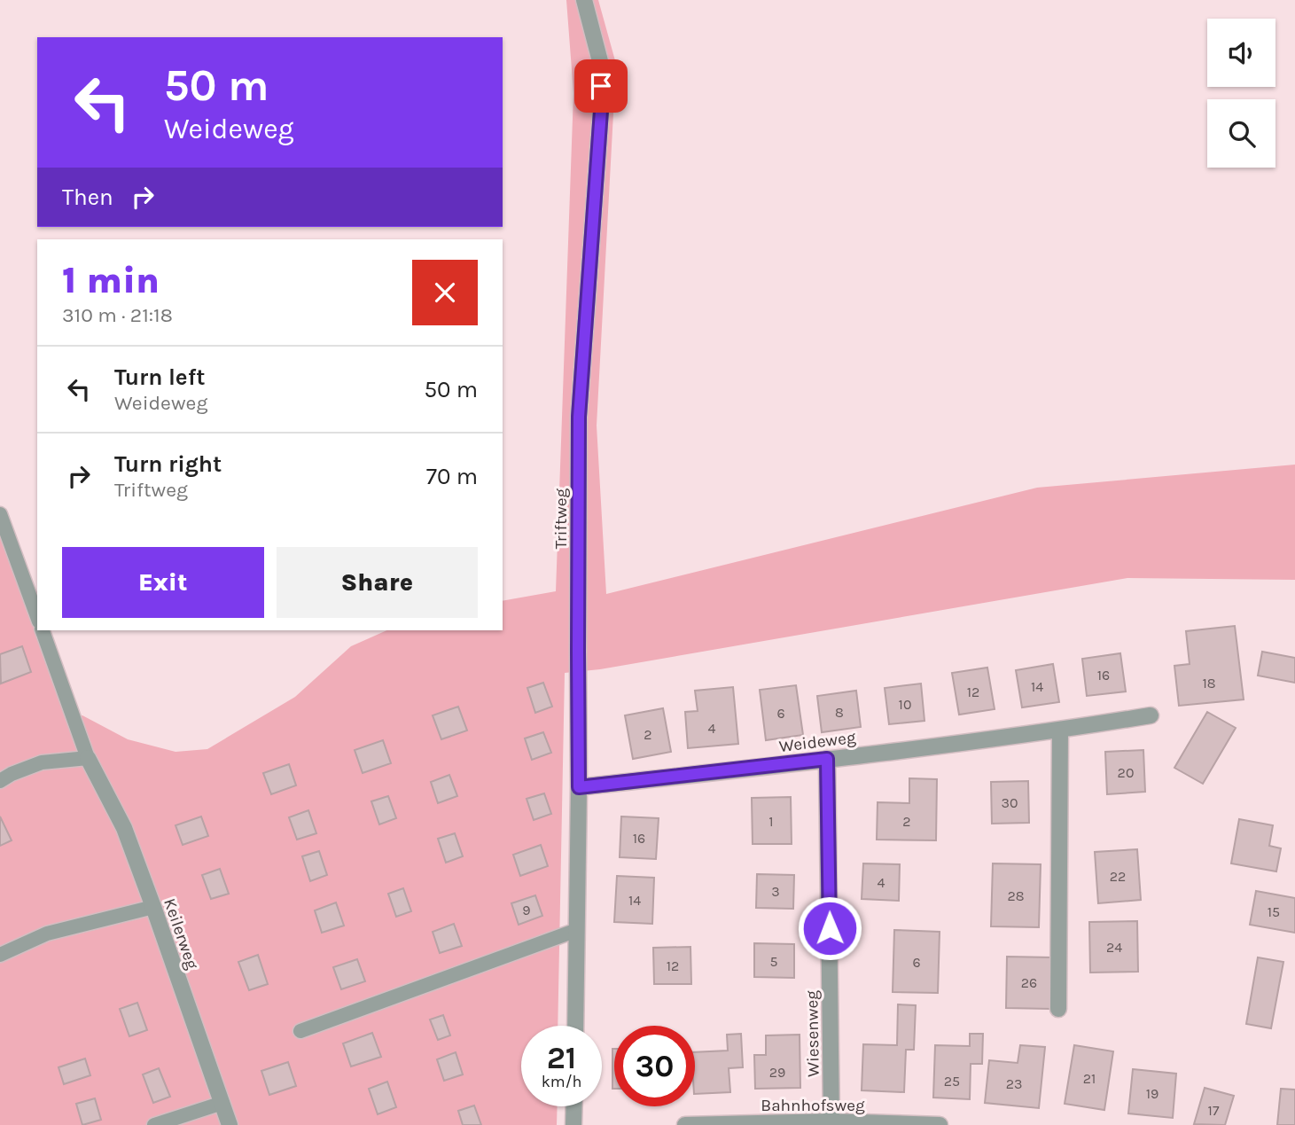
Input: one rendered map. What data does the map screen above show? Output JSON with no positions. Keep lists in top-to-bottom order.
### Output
{
  "streets": {
    "street": [
      "Triftweg",
      "Weideweg",
      "Keilerweg",
      "Wiesenweg",
      "Bahnhofsweg"
    ]
  },
  "crossings": [
    ["Triftweg", "Weideweg"],
    ["Weideweg", "Wiesenweg"],
    ["Wiesenweg", "Bahnhofsweg"]
  ],
  "house_numbers": [
    "16",
    "18",
    "14",
    "12",
    "10",
    "8",
    "6",
    "4",
    "2",
    "20",
    "30",
    "1",
    "2",
    "16",
    "22",
    "4",
    "3",
    "28",
    "14",
    "9",
    "15",
    "24",
    "5",
    "6",
    "12",
    "26",
    "29",
    "21",
    "25",
    "23",
    "19",
    "17"
  ],
  "page": {
    "turn": ["50 m", "Weideweg"],
    "then": "Then",
    "heading": ["1 min", "310 m · 21:18"],
    "list": [
      {
        "name": "Turn left",
        "note": "Weideweg",
        "value": "50 m"
      },
      {
        "name": "Turn right",
        "note": "Triftweg",
        "value": "70 m"
      }
    ],
    "buttons": ["Exit", "Share"],
    "speed": "21 km/h",
    "limit": "30"
  }
}
